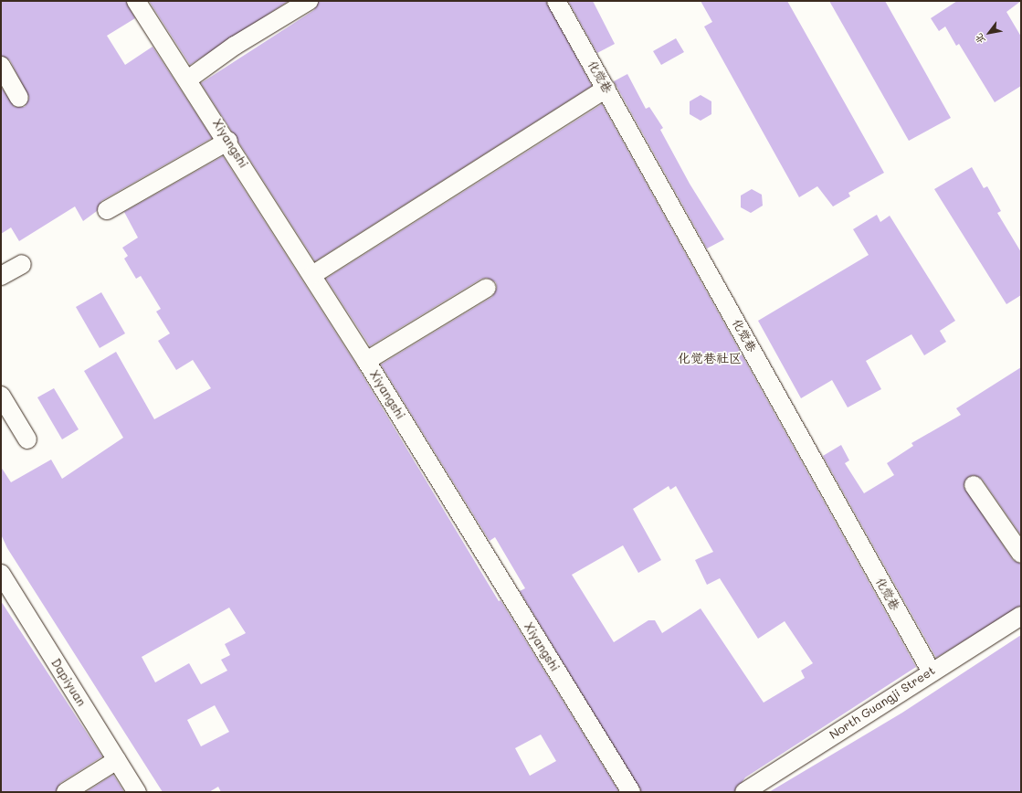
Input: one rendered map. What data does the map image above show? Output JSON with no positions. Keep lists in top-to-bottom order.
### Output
{
  "streets": {
    "street": [
      "化觉巷",
      "Xiyangshi",
      "Dapiyuan",
      "North Guangji Street"
    ]
  },
  "crossings": [
    ["化觉巷", "North Guangji Street"]
  ],
  "districts": ["化觉巷社区"],
  "north": "bottom left"
}
